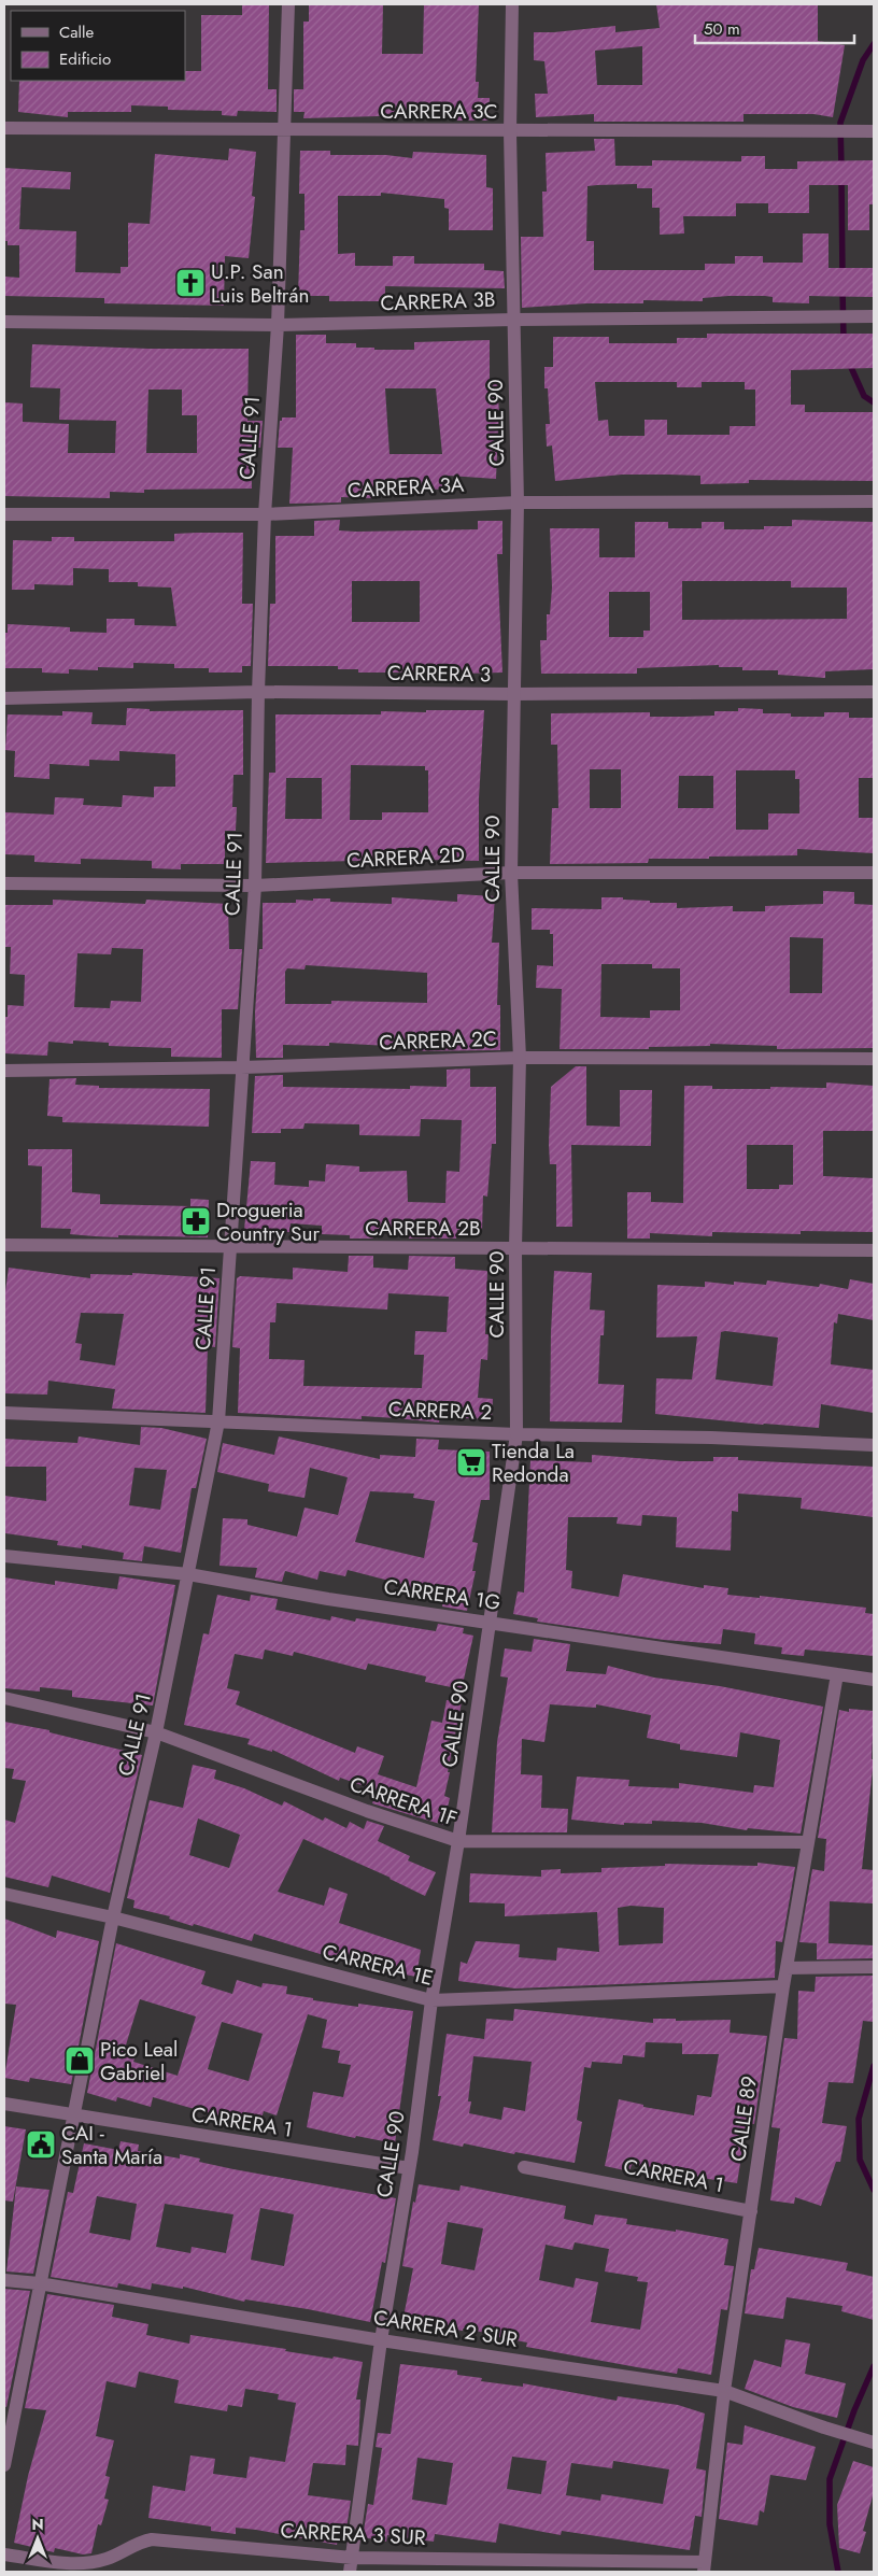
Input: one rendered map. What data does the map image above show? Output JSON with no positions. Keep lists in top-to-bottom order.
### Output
{
  "streets": {
    "street": [
      "CARRERA 3C",
      "CARRERA 3B",
      "CALLE 90",
      "CALLE 91",
      "CARRERA 3A",
      "CARRERA 3",
      "CARRERA 2D",
      "CARRERA 2C",
      "CARRERA 2B",
      "CARRERA 2",
      "CARRERA 1G",
      "CARRERA 1F",
      "CARRERA 1E",
      "CALLE 89",
      "CARRERA 1",
      "CARRERA 2 SUR",
      "CARRERA 3 SUR"
    ]
  },
  "crossings": [
    ["CARRERA 3C", "CALLE 90"],
    ["CARRERA 3C", "CALLE 91"],
    ["CARRERA 3B", "CALLE 90"],
    ["CARRERA 3B", "CALLE 91"],
    ["CALLE 90", "CARRERA 3A"],
    ["CALLE 90", "CARRERA 3"],
    ["CALLE 90", "CARRERA 2D"],
    ["CALLE 90", "CARRERA 2C"],
    ["CALLE 90", "CARRERA 2B"],
    ["CALLE 90", "CARRERA 2"],
    ["CALLE 90", "CARRERA 1G"],
    ["CALLE 90", "CARRERA 1F"],
    ["CALLE 90", "CARRERA 1E"],
    ["CALLE 90", "CARRERA 1"],
    ["CALLE 90", "CARRERA 2 SUR"],
    ["CALLE 90", "CARRERA 3 SUR"],
    ["CALLE 91", "CARRERA 3A"],
    ["CALLE 91", "CARRERA 3"],
    ["CALLE 91", "CARRERA 2D"],
    ["CALLE 91", "CARRERA 2C"],
    ["CALLE 91", "CARRERA 2B"],
    ["CALLE 91", "CARRERA 2"],
    ["CALLE 91", "CARRERA 1G"],
    ["CALLE 91", "CARRERA 1F"],
    ["CALLE 91", "CARRERA 1E"],
    ["CALLE 91", "CARRERA 1"],
    ["CALLE 91", "CARRERA 2 SUR"],
    ["CARRERA 1G", "CALLE 89"],
    ["CARRERA 1F", "CALLE 89"],
    ["CARRERA 1E", "CALLE 89"],
    ["CALLE 89", "CARRERA 1"],
    ["CALLE 89", "CARRERA 2 SUR"],
    ["CALLE 89", "CARRERA 3 SUR"]
  ],
  "places": {
    "church": ["U.P. San Luis Beltrán"],
    "pharmacy": ["Drogueria Country Sur"],
    "supermarket": ["Tienda La Redonda"],
    "shop": ["Pico Leal Gabriel"],
    "public building": ["CAI - Santa María"]
  },
  "legend": ["Calle", "Edificio"],
  "scale_bar": "50 m",
  "north": "top"
}
